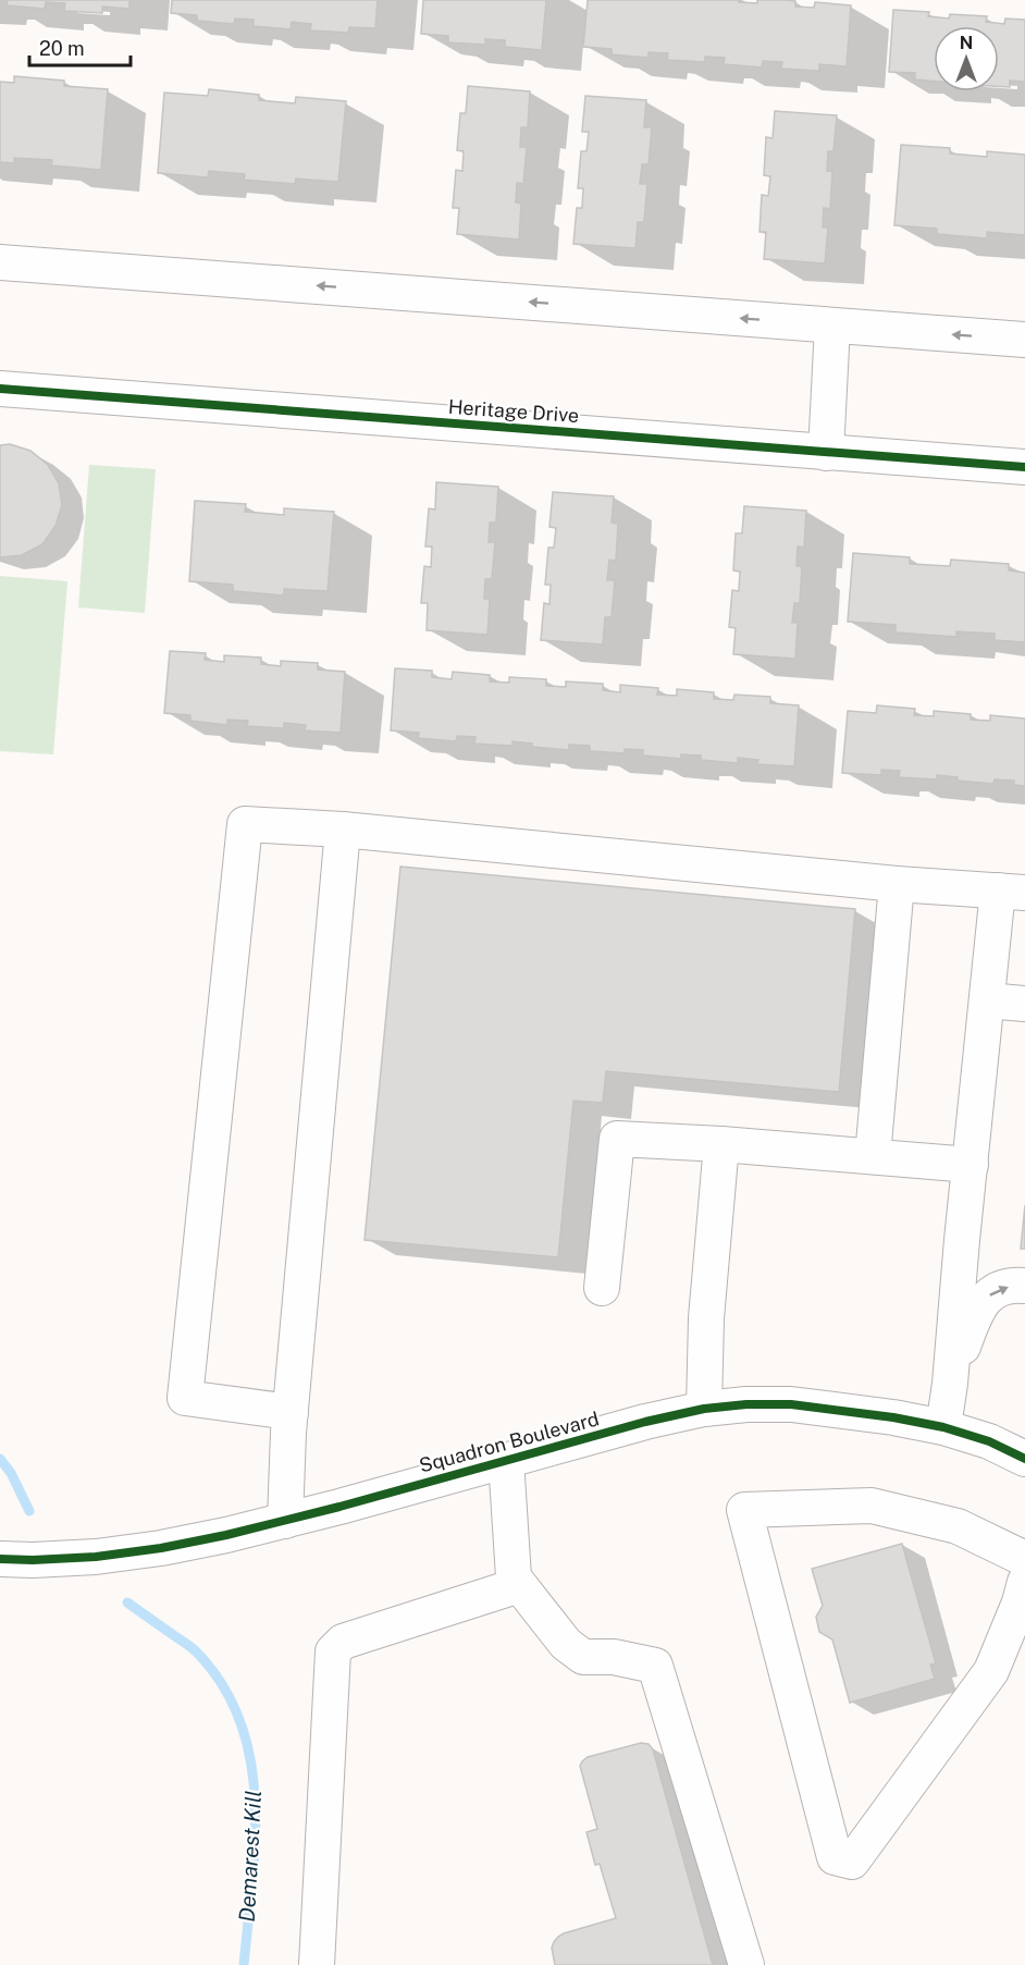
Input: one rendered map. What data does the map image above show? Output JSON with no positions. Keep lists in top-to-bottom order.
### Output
{
  "streets": {
    "street": ["Heritage Drive", "Squadron Boulevard"]
  },
  "water": ["Demarest Kill"],
  "scale_bar": "20 m",
  "north": "top"
}
